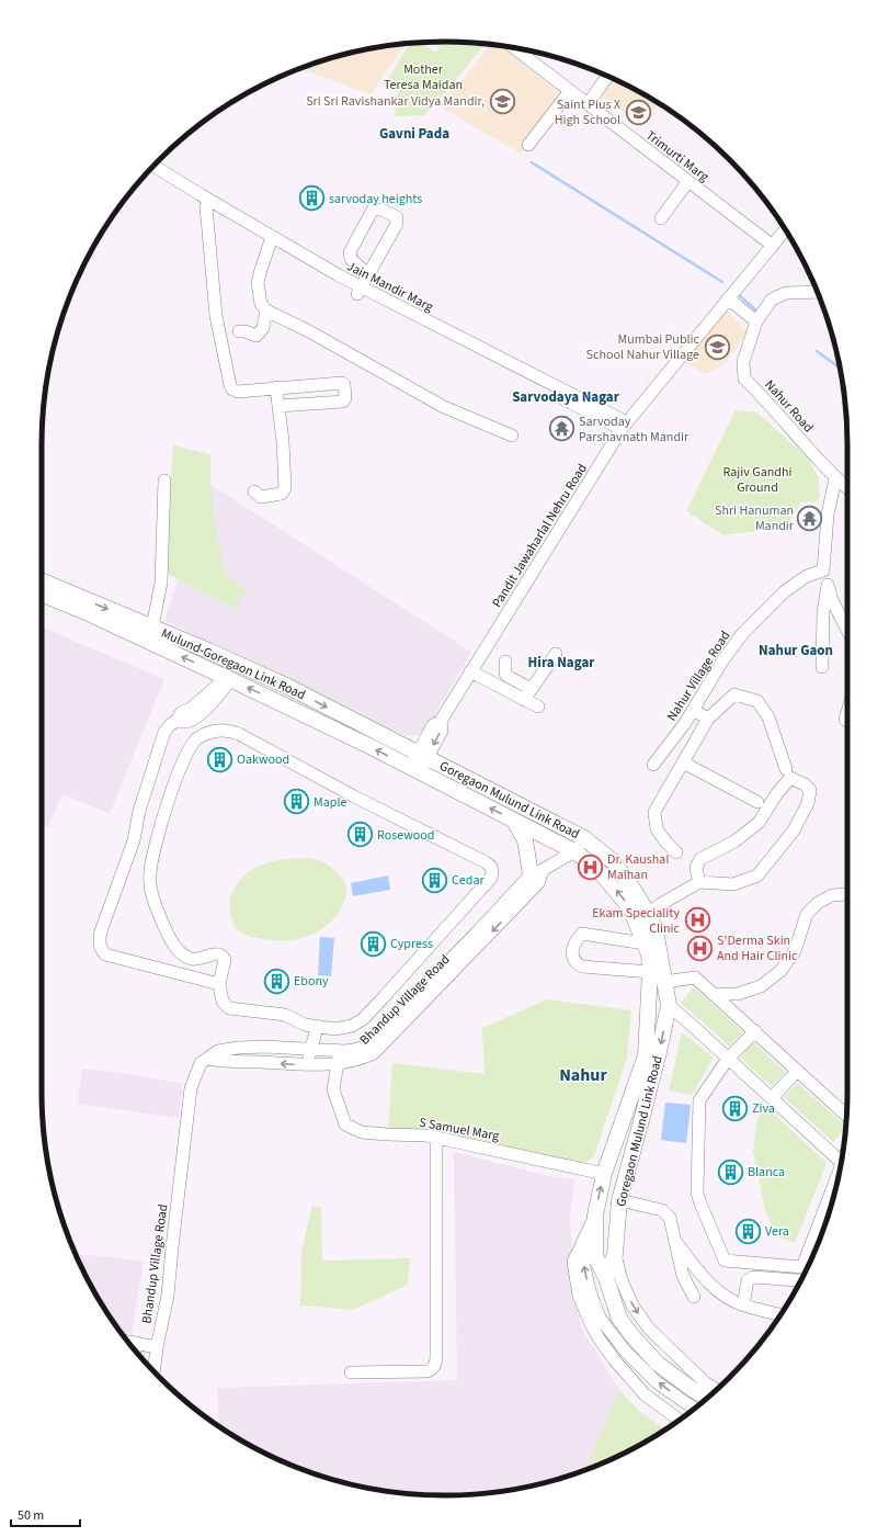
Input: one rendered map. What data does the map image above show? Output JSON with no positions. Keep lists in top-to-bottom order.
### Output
{
  "streets": {
    "main road": ["Mulund-Goregaon Link Road", "Goregaon Mulund Link Road"],
    "street": [
      "Trimurti Marg",
      "Jain Mandir Marg",
      "Nahur Road",
      "Pandit Jawaharlal Nehru Road",
      "Nahur Village Road",
      "Bhandup Village Road",
      "S Samuel Marg"
    ]
  },
  "crossings": [
    ["Trimurti Marg", "Pandit Jawaharlal Nehru Road"],
    ["Jain Mandir Marg", "Pandit Jawaharlal Nehru Road"],
    ["Pandit Jawaharlal Nehru Road", "Mulund-Goregaon Link Road"],
    ["Pandit Jawaharlal Nehru Road", "Goregaon Mulund Link Road"],
    ["Mulund-Goregaon Link Road", "Goregaon Mulund Link Road"],
    ["Goregaon Mulund Link Road", "S Samuel Marg"],
    ["Bhandup Village Road", "S Samuel Marg"]
  ],
  "districts": [
    "Gavni Pada",
    "Sarvodaya Nagar",
    "Nahur Gaon",
    "Hira Nagar",
    "Nahur"
  ],
  "parks": ["Mother Teresa Maidan", "Rajiv Gandhi Ground"],
  "places": {
    "school or university": ["Sri Sri Ravishankar Vidya Mandir,", "Saint Pius X High School", "Mumbai Public School Nahur Village"],
    "building": [
      "sarvoday heights",
      "Oakwood",
      "Maple",
      "Rosewood",
      "Cedar",
      "Cypress",
      "Ebony",
      "Ziva",
      "Blanca",
      "Vera"
    ],
    "temple": ["Sarvoday Parshavnath Mandir", "Shri Hanuman Mandir"],
    "hospital": ["Dr. Kaushal Malhan", "Ekam Speciality Clinic", "S'Derma Skin And Hair Clinic"]
  },
  "scale_bar": "50 m"
}
